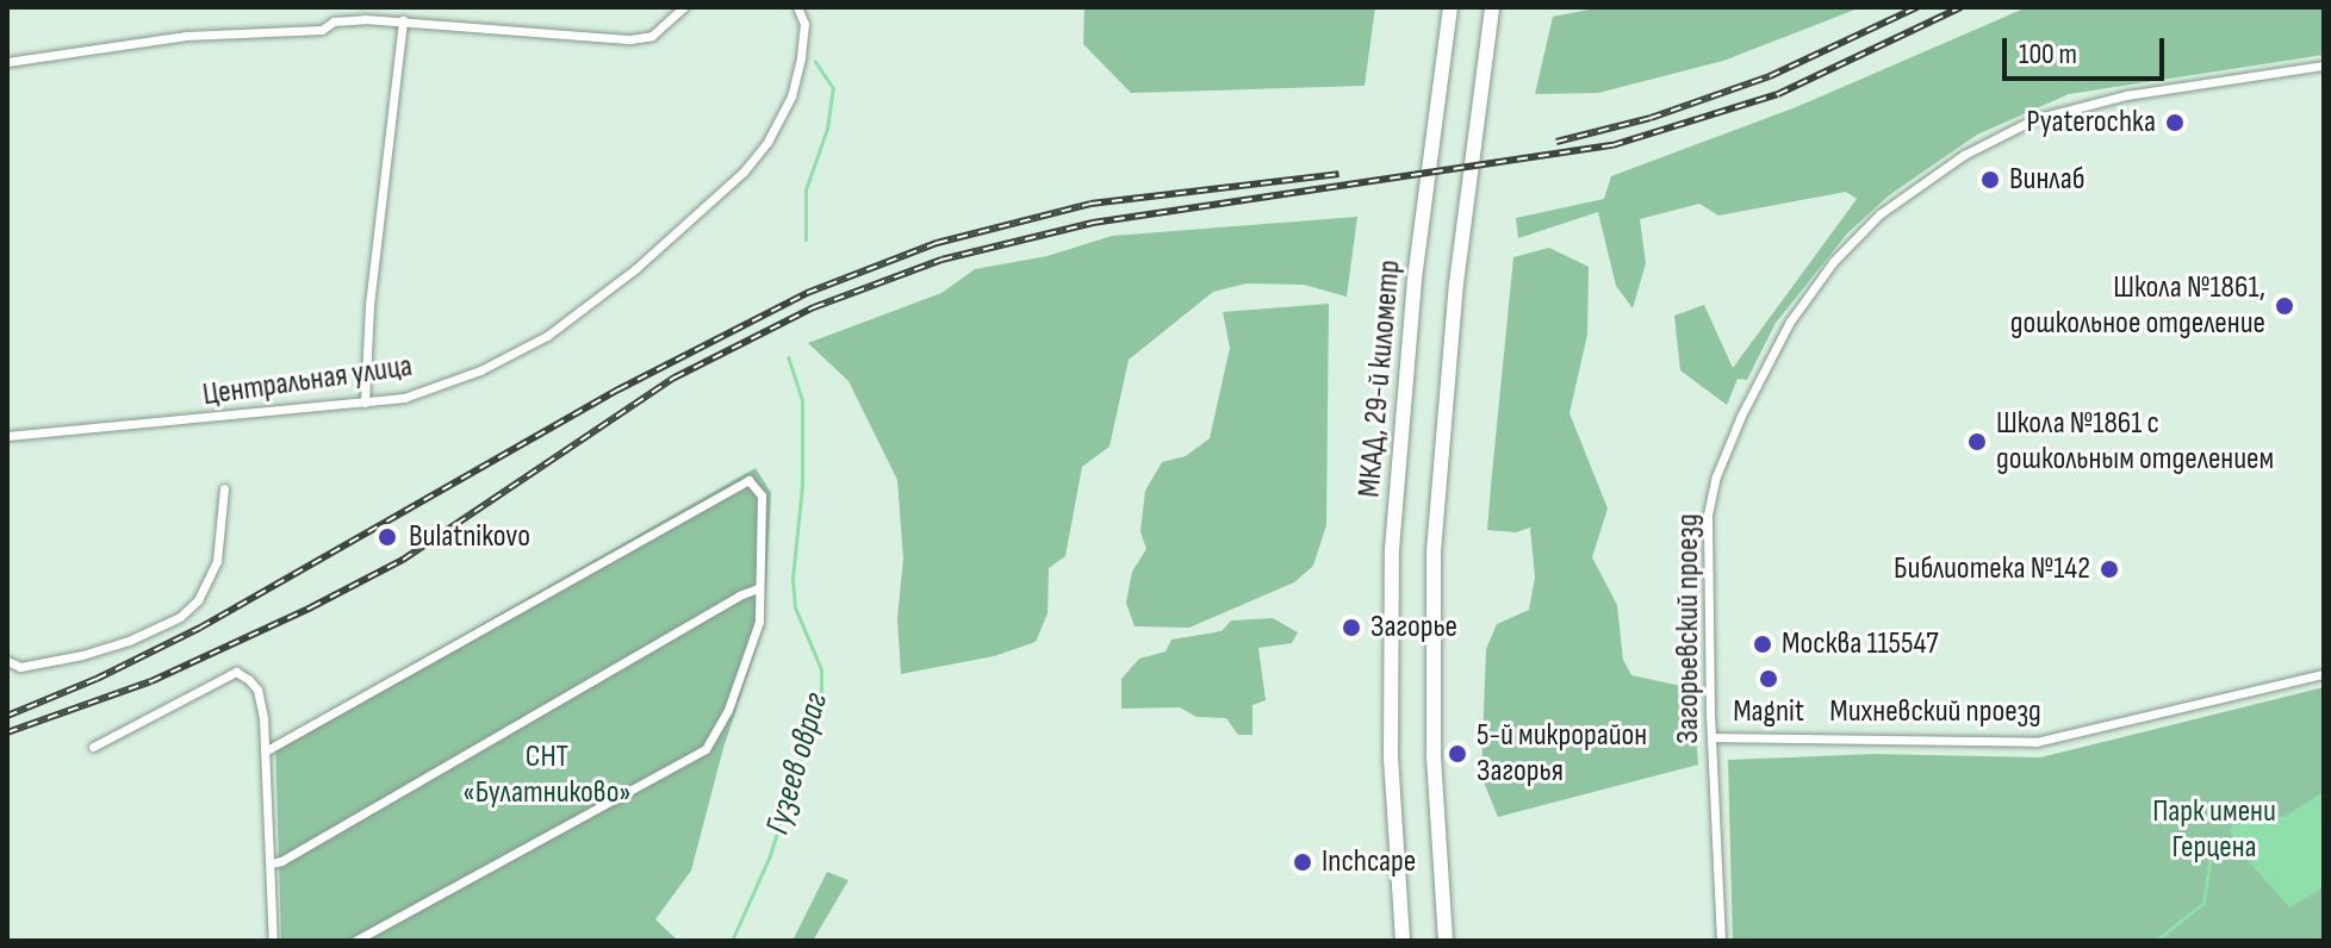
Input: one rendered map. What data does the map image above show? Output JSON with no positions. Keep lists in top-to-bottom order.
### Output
{
  "streets": {
    "highway": ["МКАД, 29-й километр"],
    "street": ["Центральная улица", "Загорьевский проезд", "Михневский проезд"]
  },
  "crossings": [
    ["Загорьевский проезд", "Михневский проезд"]
  ],
  "water": ["Гузеев овраг"],
  "parks": ["СНТ «Булатниково»", "Парк имени Герцена"],
  "places": [
    "Pyaterochka",
    "Винлаб",
    "Школа №1861, дошкольное отделение",
    "Школа №1861 с дошкольным отделением",
    "Bulatnikovo",
    "Библиотека №142",
    "Загорье",
    "Москва 115547",
    "Magnit",
    "5-й микрорайон Загорья",
    "Inchcape"
  ],
  "scale_bar": "100 m"
}
